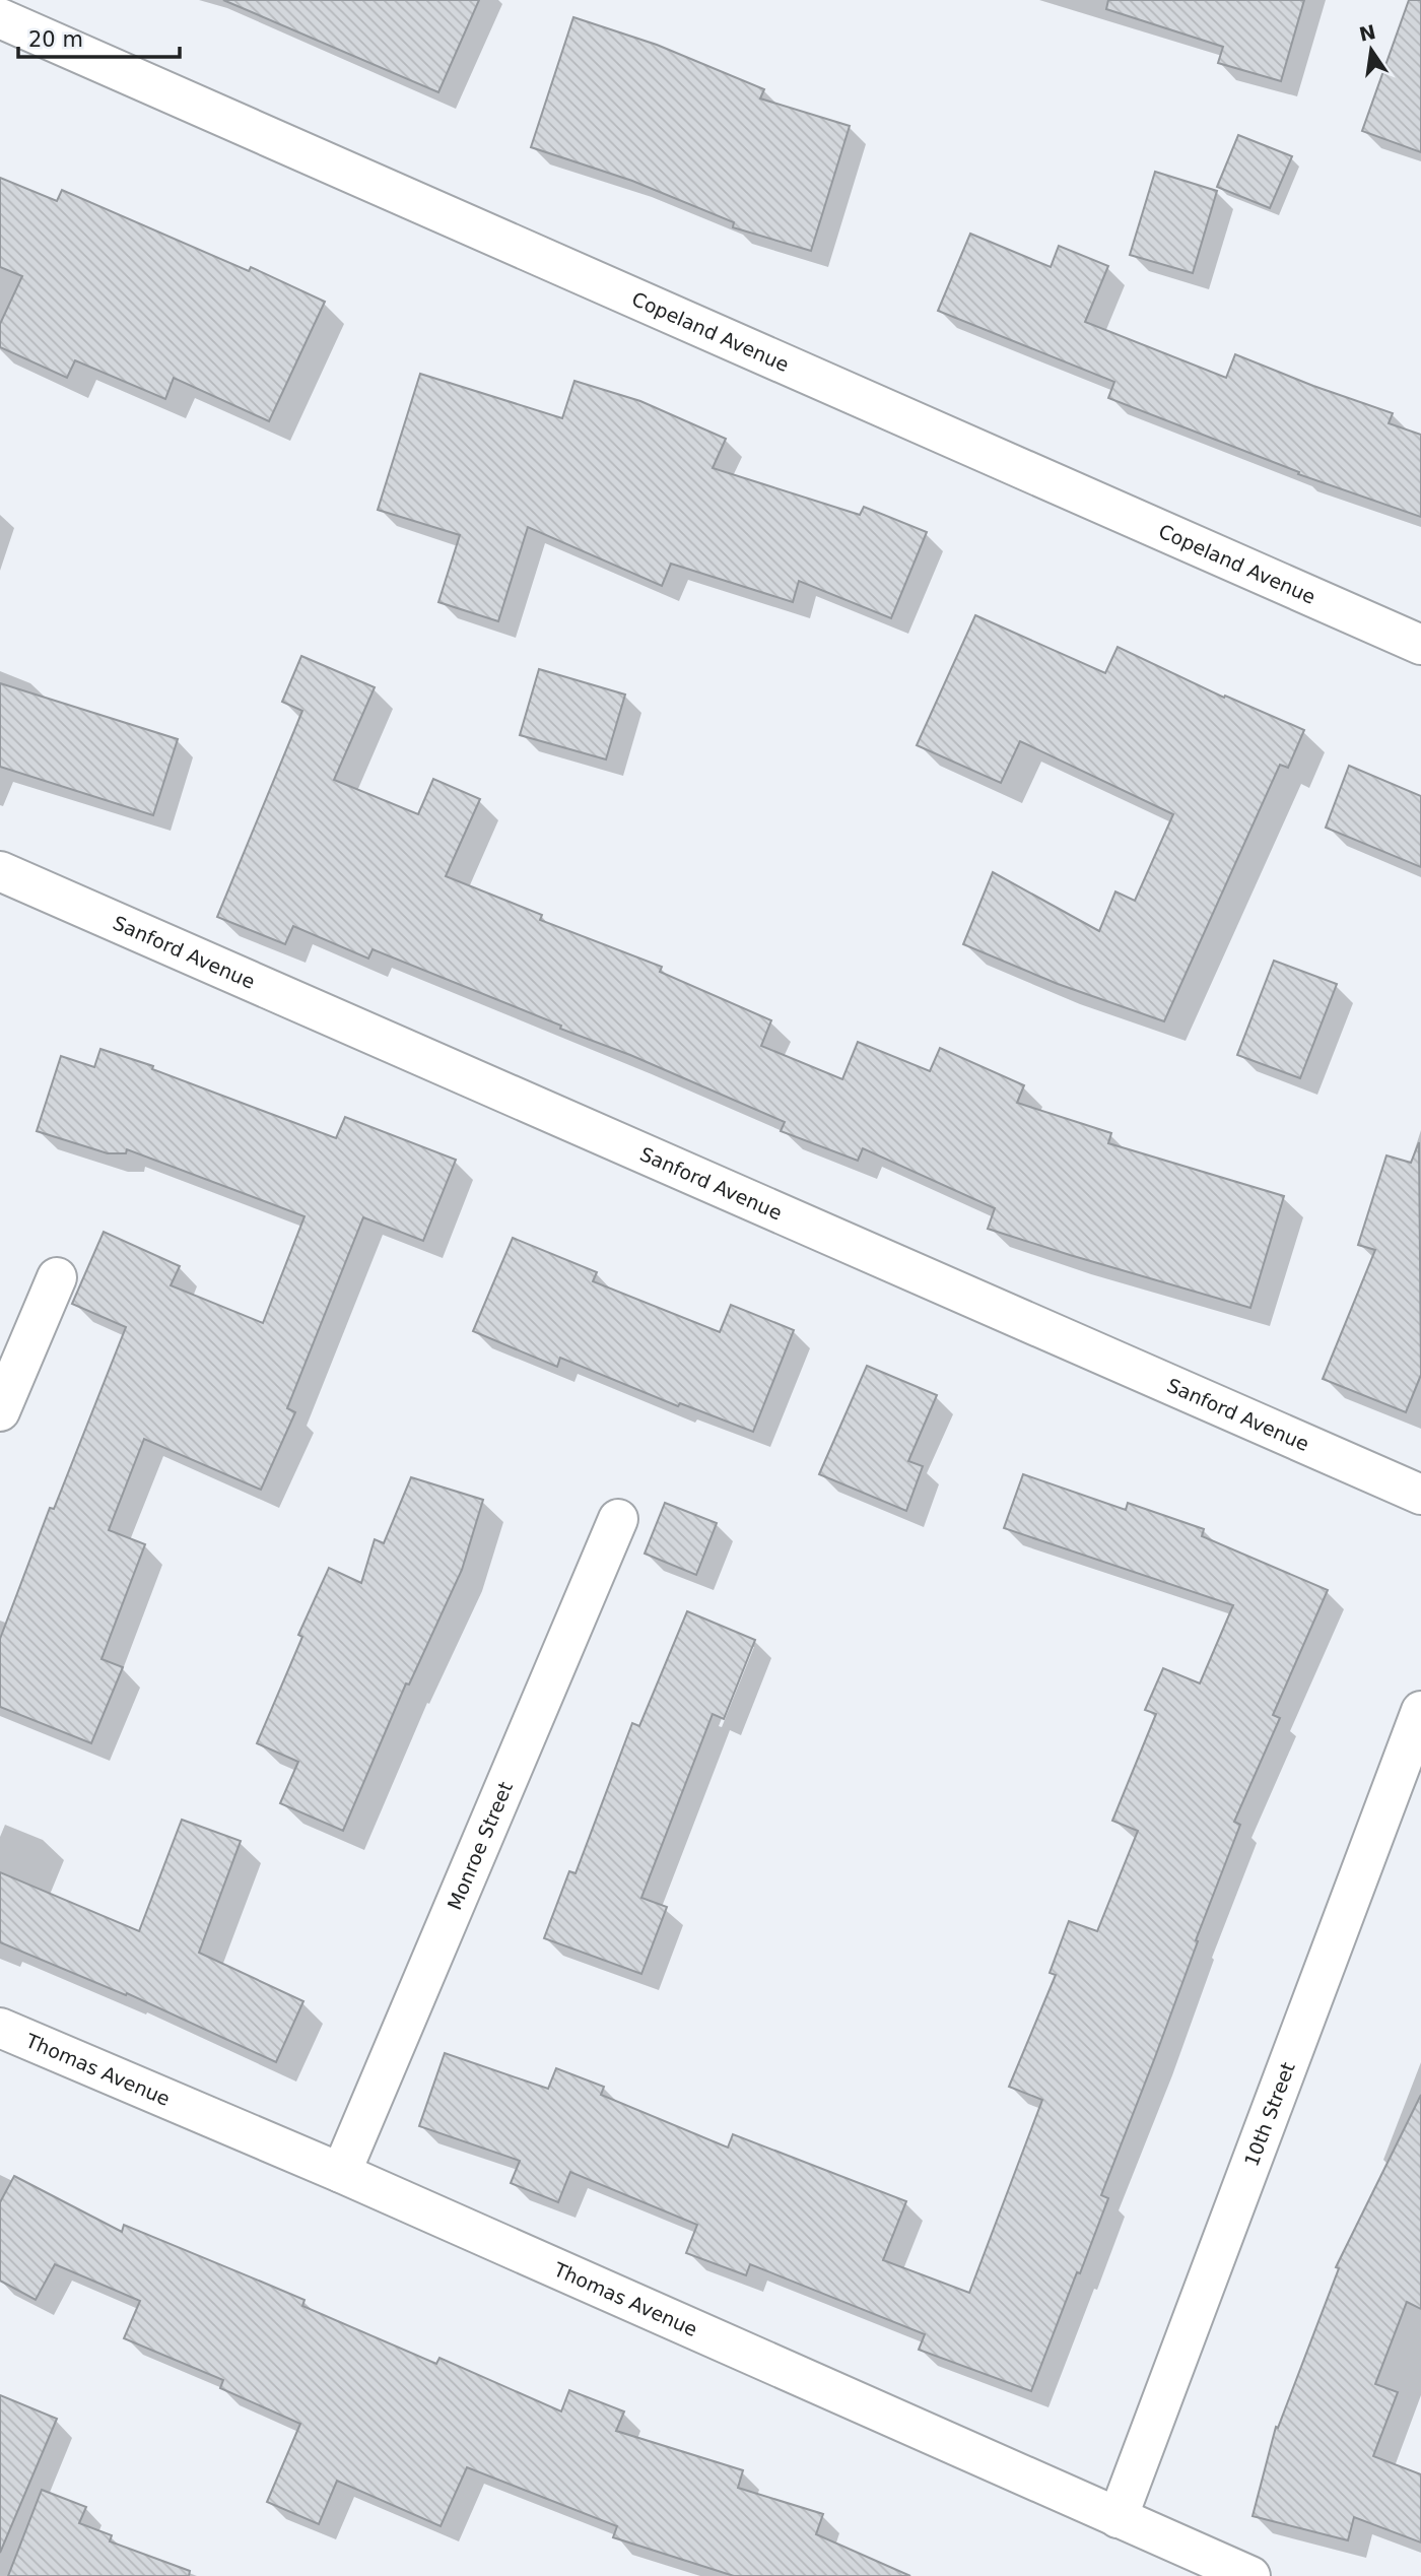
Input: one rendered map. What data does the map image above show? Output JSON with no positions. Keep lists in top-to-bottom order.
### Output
{
  "streets": {
    "street": [
      "Copeland Avenue",
      "Sanford Avenue",
      "Monroe Street",
      "Thomas Avenue",
      "10th Street"
    ]
  },
  "crossings": [
    ["Monroe Street", "Thomas Avenue"],
    ["Thomas Avenue", "10th Street"]
  ],
  "scale_bar": "20 m",
  "north": "top"
}
